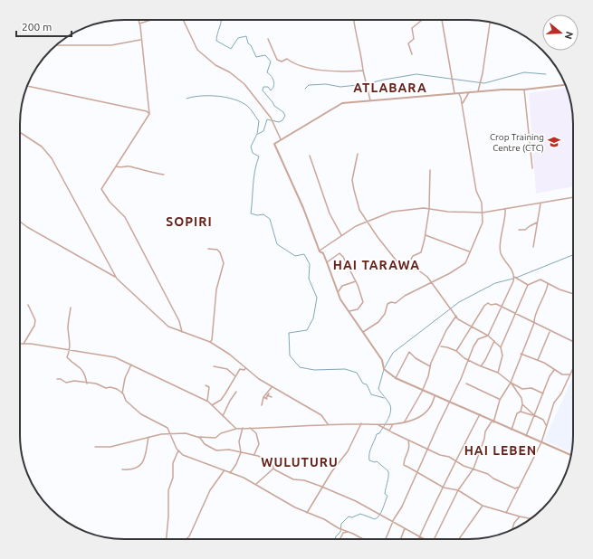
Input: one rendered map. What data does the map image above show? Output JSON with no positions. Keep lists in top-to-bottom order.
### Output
{
  "districts": [
    "ATLABARA",
    "SOPIRI",
    "HAI TARAWA",
    "HAI LEBEN",
    "WULUTURU"
  ],
  "places": {
    "school or university": ["Crop Training Centre (CTC)"]
  },
  "scale_bar": "200 m",
  "north": "right"
}
